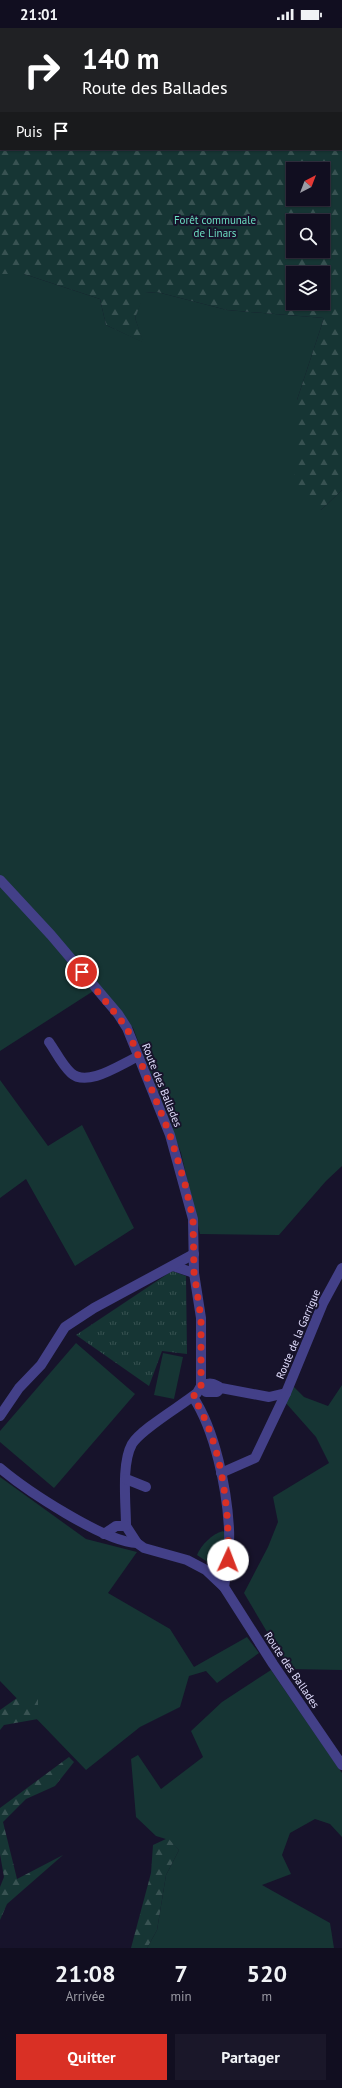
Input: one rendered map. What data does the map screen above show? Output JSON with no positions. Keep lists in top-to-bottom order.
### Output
{
  "streets": {
    "street": ["Route des Ballades", "Route de la Garrigue"]
  },
  "crossings": [
    ["Route des Ballades", "Route de la Garrigue"]
  ],
  "parks": ["Forêt communale de Linars"],
  "north": "top right",
  "page": {
    "status": "21:01",
    "turn": ["140 m", "Route des Ballades"],
    "then": "Puis",
    "eta": [
      "21:08",
      "Arrivée",
      "7",
      "min",
      "520",
      "m"
    ],
    "buttons": ["Quitter", "Partager"]
  }
}
